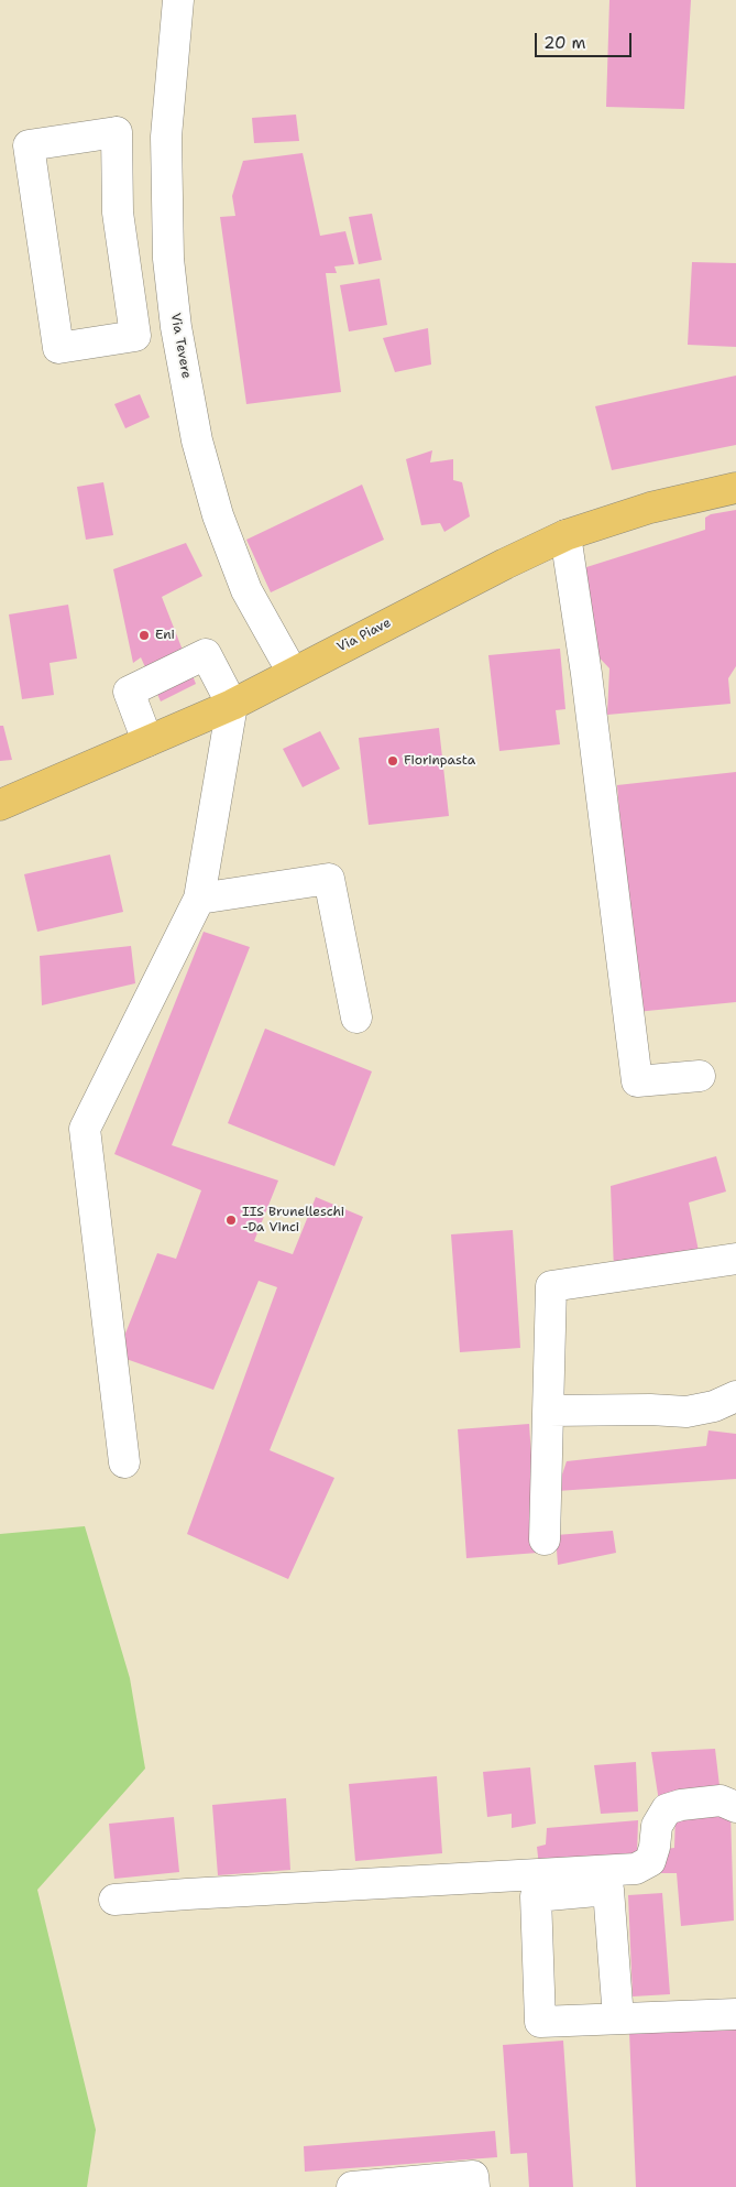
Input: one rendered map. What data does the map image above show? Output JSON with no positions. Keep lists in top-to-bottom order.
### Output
{
  "streets": {
    "main road": ["Via Piave"],
    "street": ["Via Tevere"]
  },
  "crossings": [
    ["Via Tevere", "Via Piave"]
  ],
  "places": ["Eni", "Fiorinpasta", "IIS Brunelleschi -Da Vinci"],
  "scale_bar": "20 m"
}
